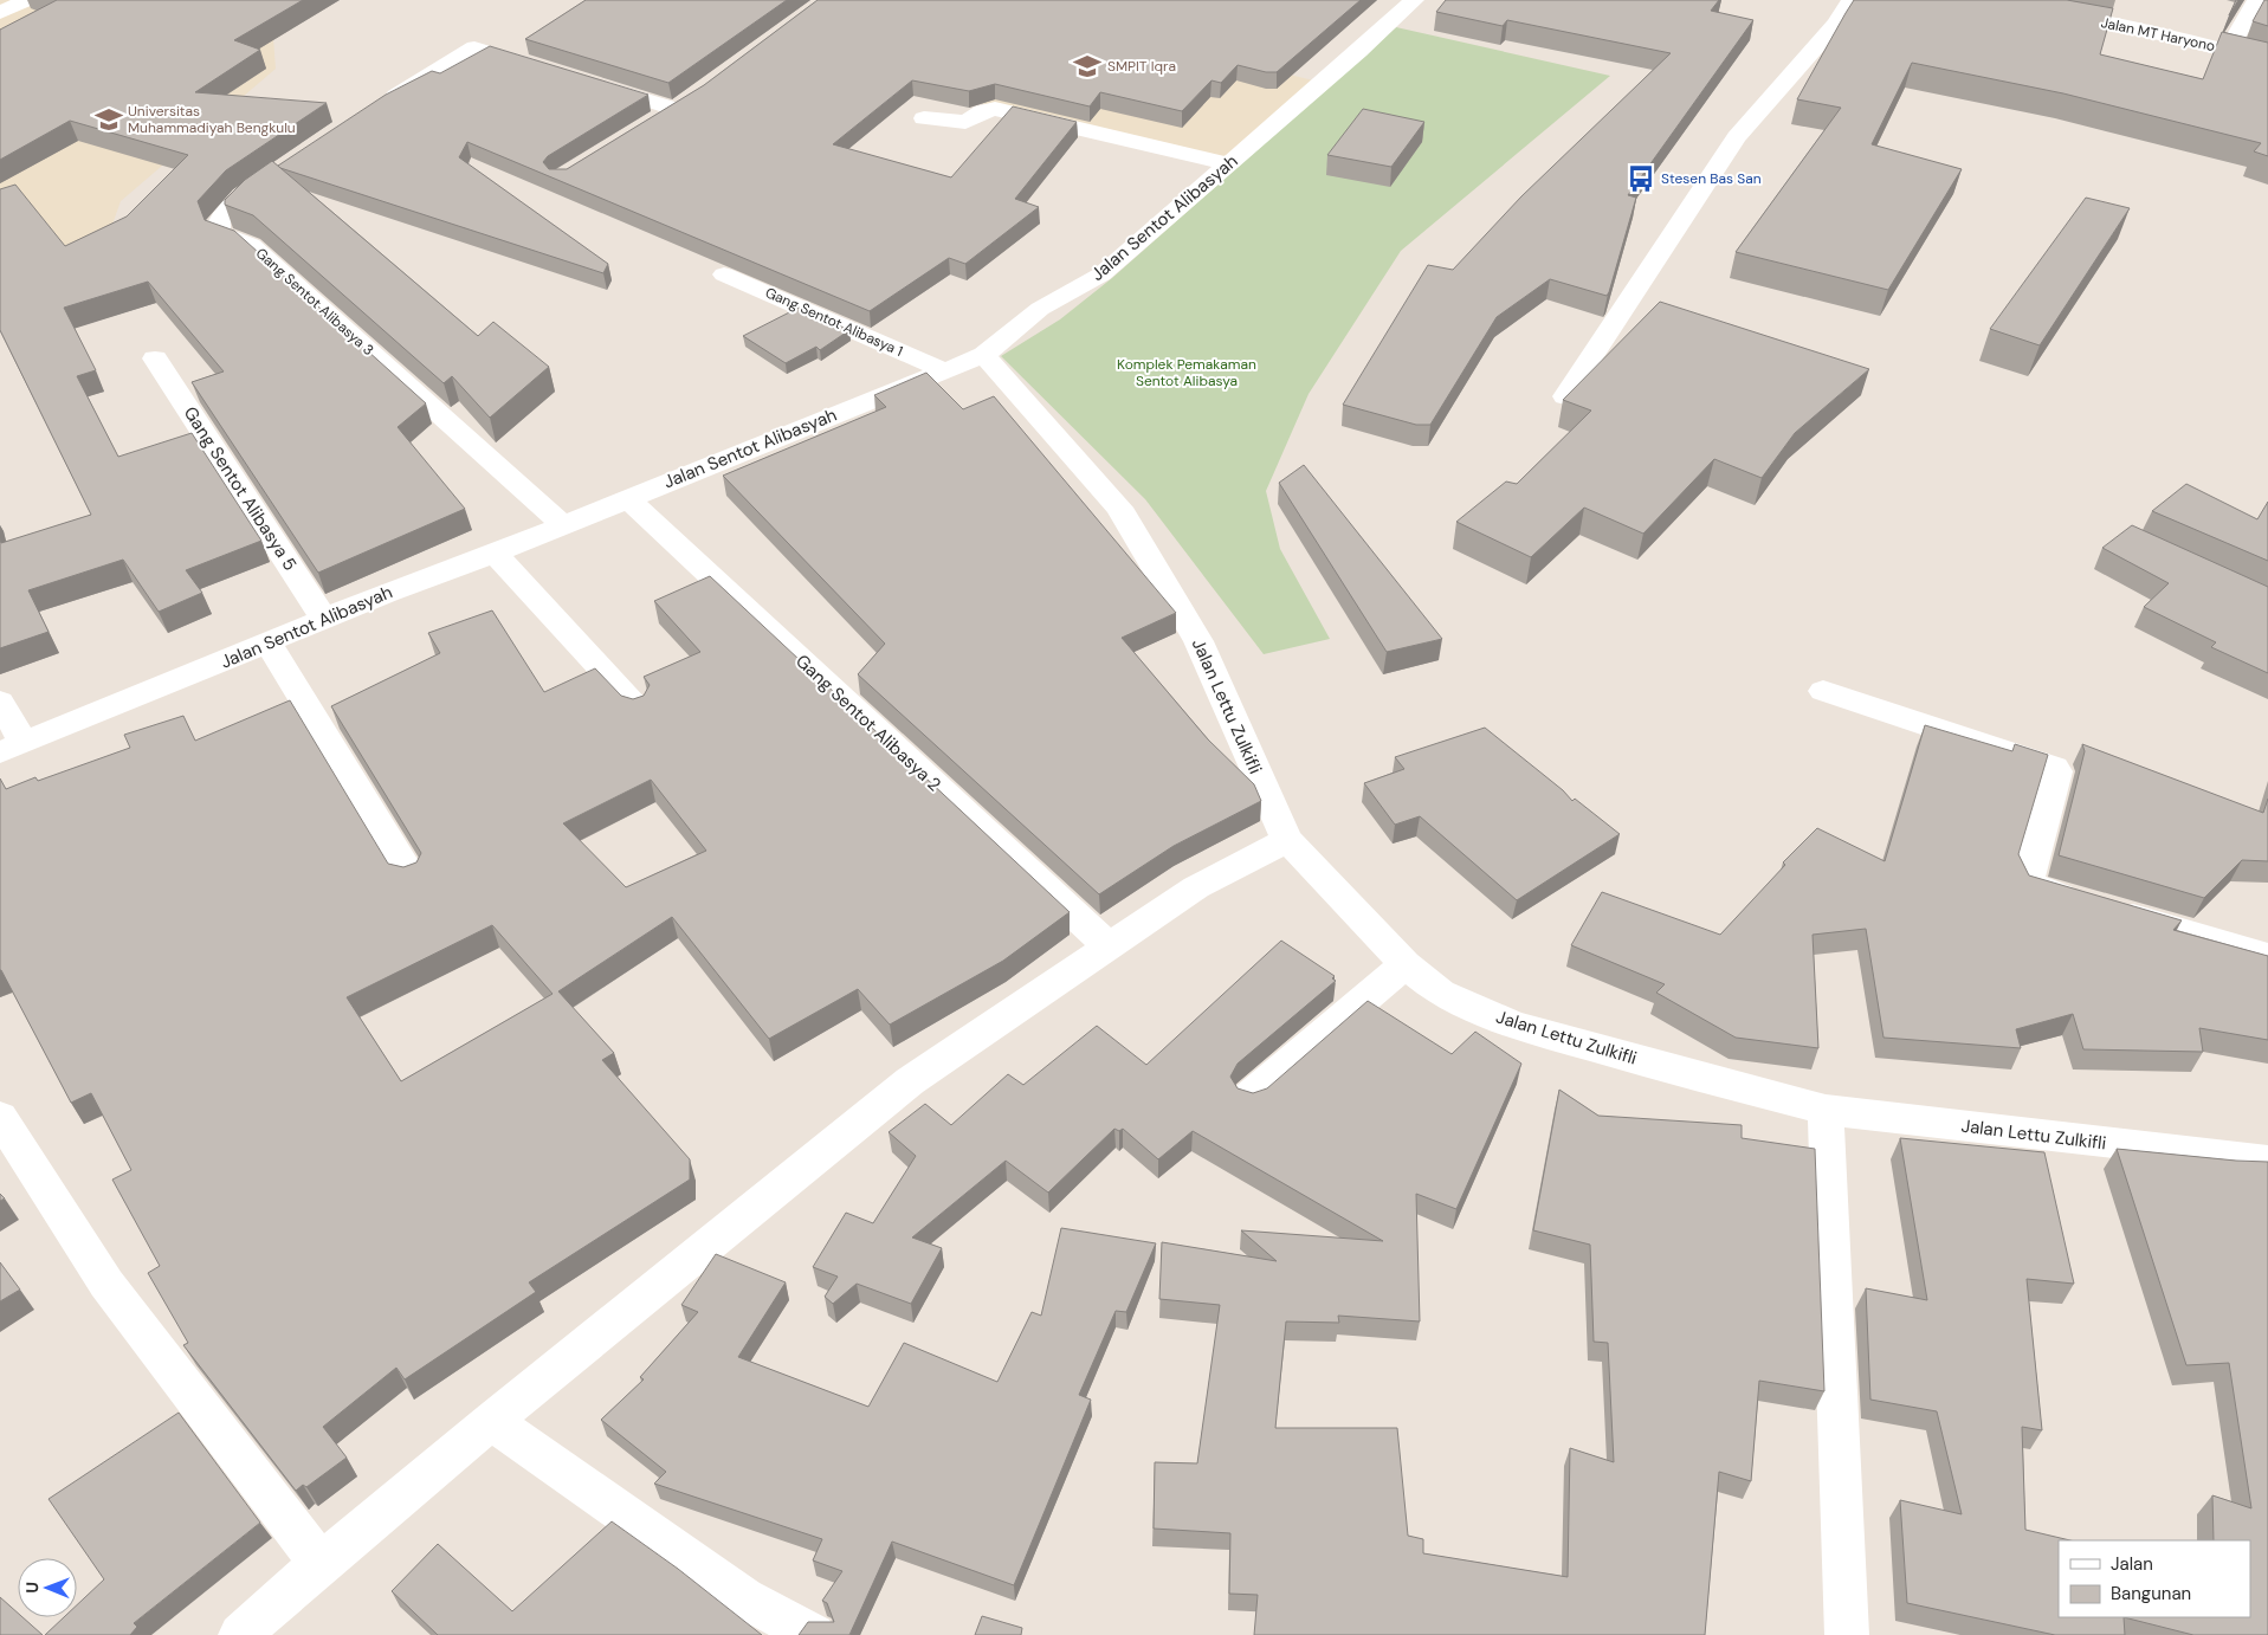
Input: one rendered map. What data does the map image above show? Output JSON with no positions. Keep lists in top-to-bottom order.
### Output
{
  "streets": {
    "street": [
      "Jalan MT Haryono",
      "Jalan Sentot Alibasyah",
      "Gang Sentot Alibasya 3",
      "Gang Sentot Alibasya 1",
      "Gang Sentot Alibasya 5",
      "Jalan Lettu Zulkifli",
      "Gang Sentot Alibasya 2"
    ]
  },
  "crossings": [
    ["Jalan Sentot Alibasyah", "Gang Sentot Alibasya 3"],
    ["Jalan Sentot Alibasyah", "Gang Sentot Alibasya 1"],
    ["Jalan Sentot Alibasyah", "Gang Sentot Alibasya 5"],
    ["Jalan Sentot Alibasyah", "Jalan Lettu Zulkifli"],
    ["Jalan Sentot Alibasyah", "Gang Sentot Alibasya 2"]
  ],
  "parks": ["Komplek Pemakaman Sentot Alibasya"],
  "places": {
    "school or university": ["SMPIT Iqra", "Universitas Muhammadiyah Bengkulu"],
    "bus stop": ["Stesen Bas San"]
  },
  "legend": ["Jalan", "Bangunan"],
  "north": "left"
}
